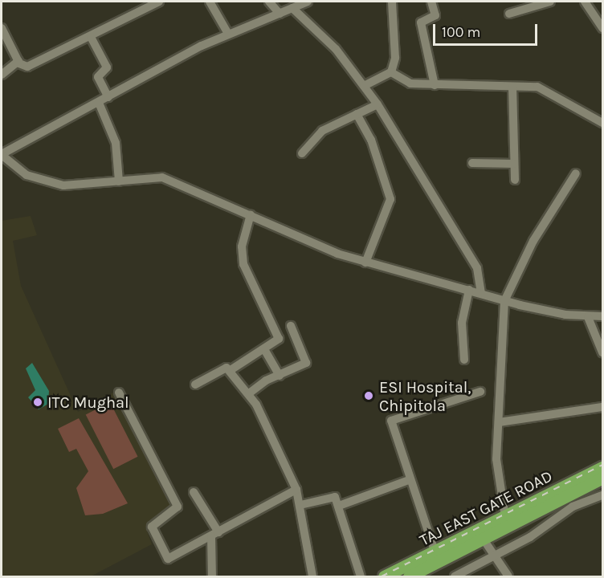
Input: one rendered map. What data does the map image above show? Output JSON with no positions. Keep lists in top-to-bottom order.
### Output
{
  "streets": {
    "main road": ["TAJ EAST GATE ROAD"]
  },
  "places": ["ESI Hospital, Chipitola", "ITC Mughal"],
  "scale_bar": "100 m"
}
